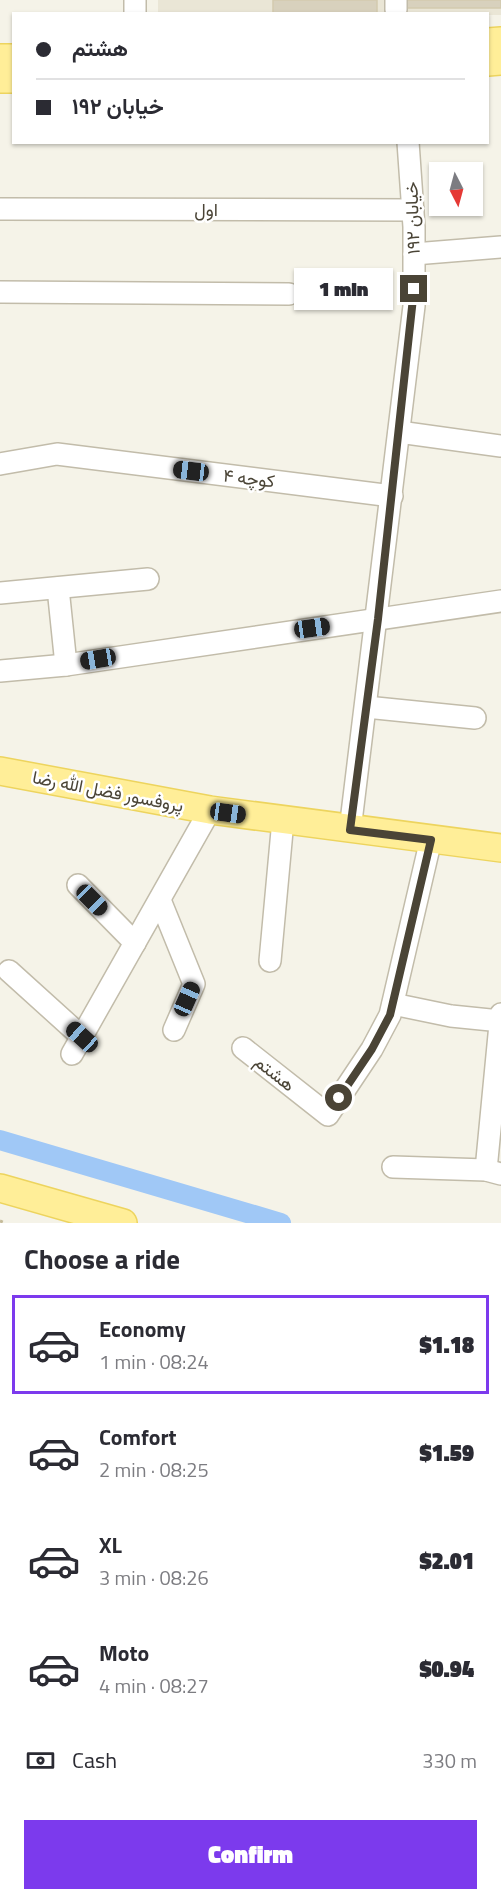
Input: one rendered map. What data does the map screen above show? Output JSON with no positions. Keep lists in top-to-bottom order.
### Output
{
  "streets": {
    "main road": ["پروفسور فضل الله رضا"],
    "street": [
      "اول",
      "خیابان ۱۹۲",
      "کوچه ۴",
      "هشتم"
    ]
  },
  "crossings": [
    ["اول", "خیابان ۱۹۲"],
    ["خیابان ۱۹۲", "کوچه ۴"],
    ["خیابان ۱۹۲", "پروفسور فضل الله رضا"],
    ["پروفسور فضل الله رضا", "هشتم"]
  ],
  "north": "bottom",
  "page": {
    "banner": ["هشتم", "خیابان ۱۹۲"],
    "bubble": "1 min",
    "heading": "Choose a ride",
    "list": [
      {
        "name": "Economy",
        "note": "1 min · 08:24",
        "value": "$1.18"
      },
      {
        "name": "Comfort",
        "note": "2 min · 08:25",
        "value": "$1.59"
      },
      {
        "name": "XL",
        "note": "3 min · 08:26",
        "value": "$2.01"
      },
      {
        "name": "Moto",
        "note": "4 min · 08:27",
        "value": "$0.94"
      }
    ],
    "pay": ["Cash", "330 m"],
    "buttons": "Confirm"
  }
}
